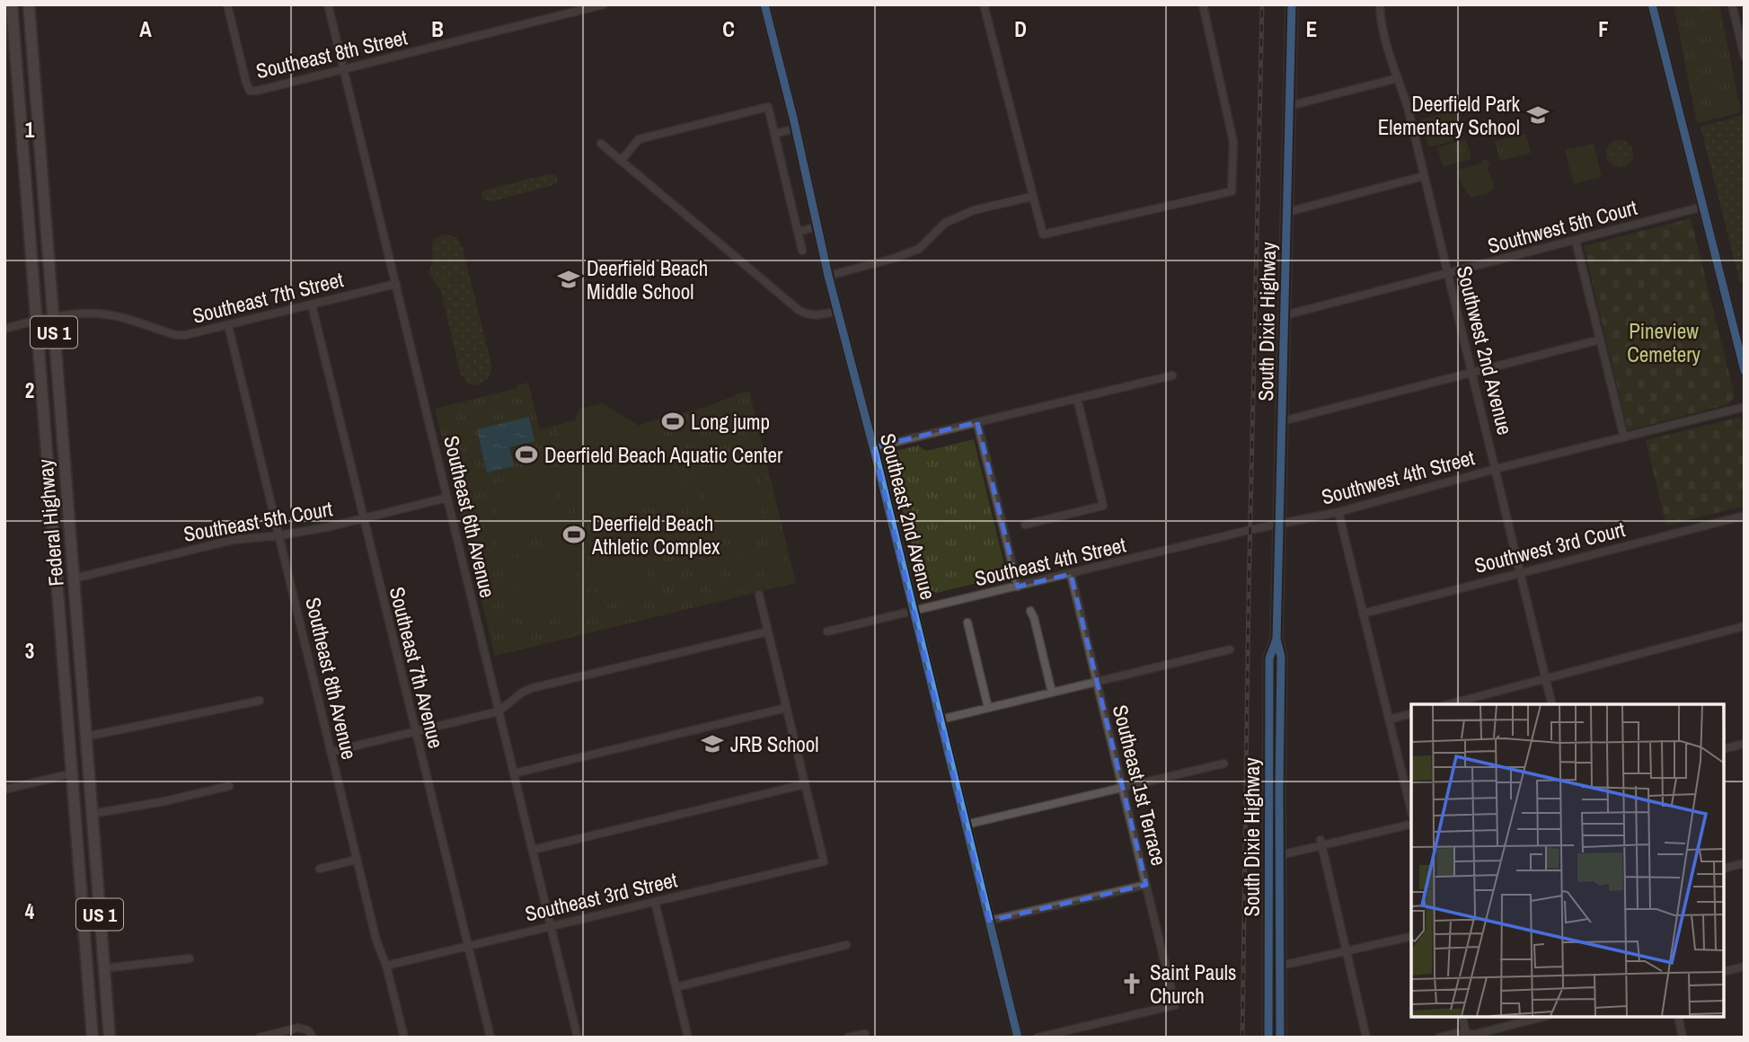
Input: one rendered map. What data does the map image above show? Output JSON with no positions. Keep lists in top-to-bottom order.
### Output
{
  "streets": {
    "main road": ["South Dixie Highway", "US 1", "Federal Highway"],
    "street": [
      "Southeast 8th Street",
      "Southwest 5th Court",
      "Southeast 7th Street",
      "Southwest 2nd Avenue",
      "Southwest 4th Street",
      "Southeast 6th Avenue",
      "Southeast 2nd Avenue",
      "Southeast 5th Court",
      "Southwest 3rd Court",
      "Southeast 4th Street",
      "Southeast 7th Avenue",
      "Southeast 8th Avenue",
      "Southeast 1st Terrace",
      "Southeast 3rd Street"
    ]
  },
  "crossings": [
    ["Southeast 8th Street", "Southeast 6th Avenue"],
    ["Southwest 5th Court", "South Dixie Highway"],
    ["Southwest 5th Court", "Southwest 2nd Avenue"],
    ["Southeast 7th Street", "Southeast 6th Avenue"],
    ["Southeast 7th Street", "Federal Highway"],
    ["Southeast 7th Street", "Southeast 7th Avenue"],
    ["Southeast 7th Street", "Southeast 8th Avenue"],
    ["South Dixie Highway", "Southwest 4th Street"],
    ["South Dixie Highway", "Southeast 4th Street"],
    ["Southwest 2nd Avenue", "Southwest 4th Street"],
    ["Southwest 2nd Avenue", "Southwest 3rd Court"],
    ["Southwest 4th Street", "Southeast 4th Street"],
    ["Southeast 6th Avenue", "Southeast 5th Court"],
    ["Southeast 6th Avenue", "Southeast 3rd Street"],
    ["Southeast 2nd Avenue", "Southeast 4th Street"],
    ["Southeast 5th Court", "Federal Highway"],
    ["Southeast 5th Court", "Southeast 7th Avenue"],
    ["Southeast 5th Court", "Southeast 8th Avenue"],
    ["Southeast 4th Street", "Southeast 1st Terrace"],
    ["Southeast 7th Avenue", "Southeast 3rd Street"],
    ["Southeast 8th Avenue", "Southeast 3rd Street"]
  ],
  "parks": ["Pineview Cemetery"],
  "places": {
    "school or university": ["Deerfield Park Elementary School", "Deerfield Beach Middle School", "JRB School"],
    "sports": ["Long jump", "Deerfield Beach Aquatic Center", "Deerfield Beach Athletic Complex"],
    "church": ["Saint Pauls Church"]
  },
  "grid": {
    "columns": [
      "A",
      "B",
      "C",
      "D",
      "E",
      "F"
    ],
    "rows": [
      "1",
      "2",
      "3",
      "4"
    ]
  }
}
